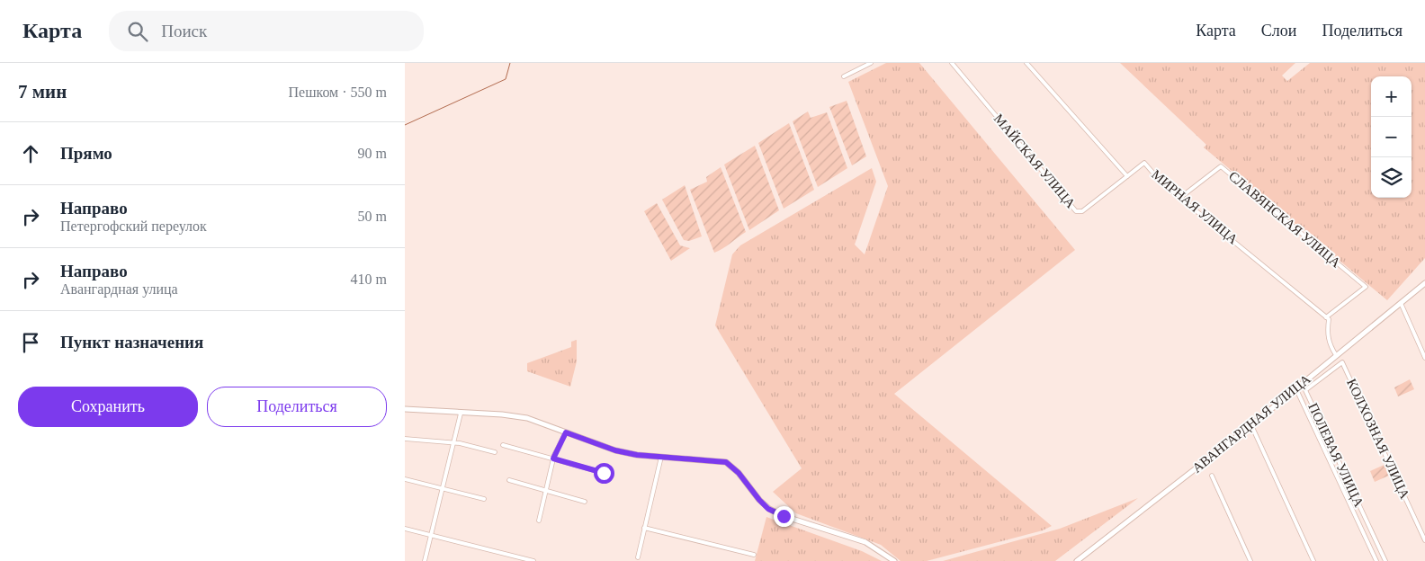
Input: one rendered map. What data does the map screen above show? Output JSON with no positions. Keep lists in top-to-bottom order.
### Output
{
  "streets": {
    "main road": ["АВАНГАРДНАЯ УЛИЦА"],
    "street": [
      "МАЙСКАЯ УЛИЦА",
      "МИРНАЯ УЛИЦА",
      "СЛАВЯНСКАЯ УЛИЦА",
      "КОЛХОЗНАЯ УЛИЦА",
      "ПОЛЕВАЯ УЛИЦА"
    ]
  },
  "crossings": [
    ["МАЙСКАЯ УЛИЦА", "МИРНАЯ УЛИЦА"],
    ["МИРНАЯ УЛИЦА", "СЛАВЯНСКАЯ УЛИЦА"],
    ["КОЛХОЗНАЯ УЛИЦА", "ПОЛЕВАЯ УЛИЦА"]
  ],
  "page": {
    "header": "Карта",
    "search": "Поиск",
    "nav": ["Карта", "Слои", "Поделиться"],
    "heading": ["7 мин", "Пешком · 550 m"],
    "map_buttons": ["+", "−"],
    "list": [
      ["Прямо", "90 m"],
      ["Направо", "Петергофский переулок", "50 m"],
      ["Направо", "Авангардная улица", "410 m"],
      "Пункт назначения"
    ],
    "buttons": ["Сохранить", "Поделиться"]
  }
}
